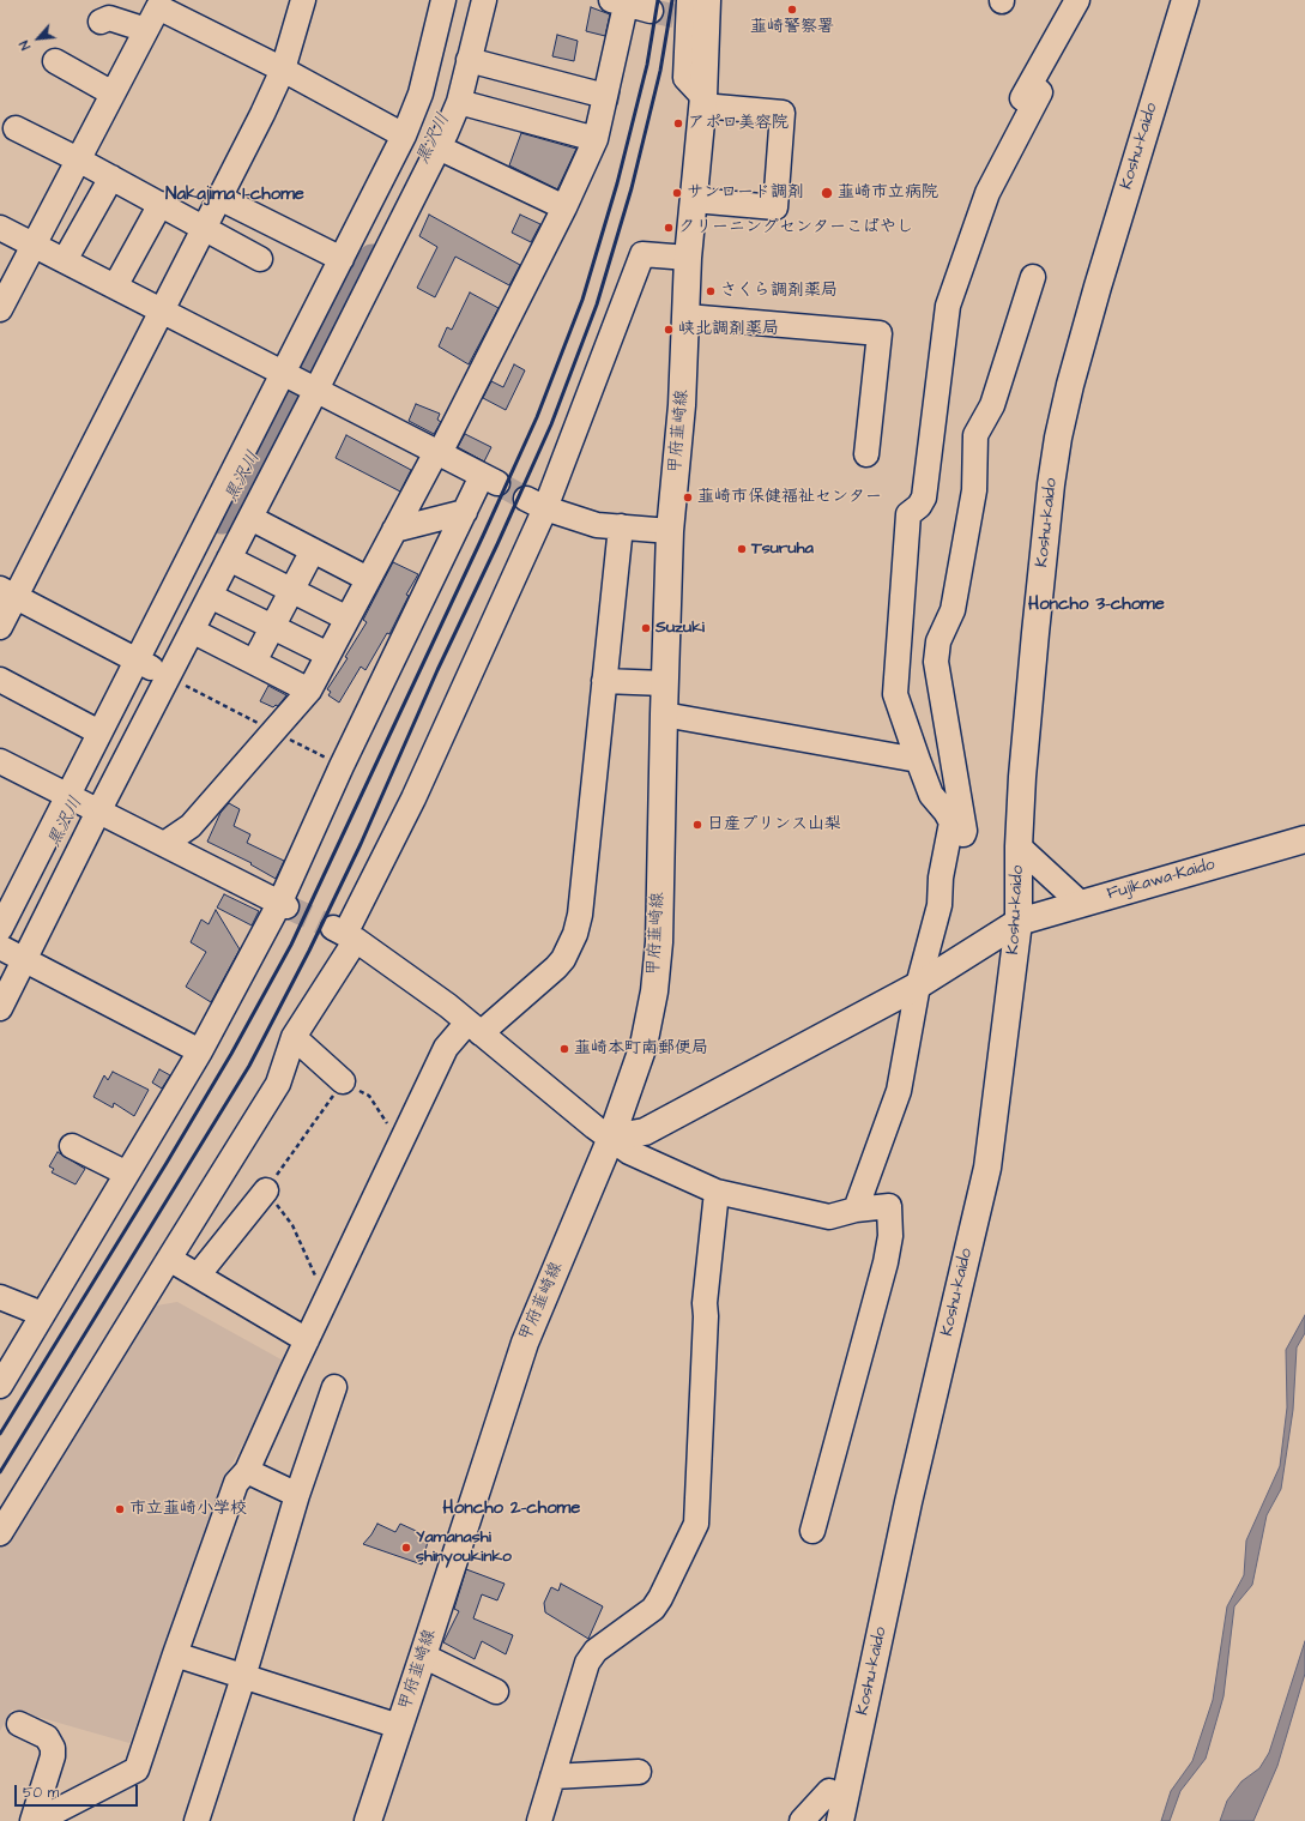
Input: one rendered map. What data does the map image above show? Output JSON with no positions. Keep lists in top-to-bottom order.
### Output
{
  "streets": {
    "main road": ["Koshu-kaido", "甲府韮崎線", "Fujikawa-Kaido"]
  },
  "crossings": [
    ["Koshu-kaido", "Fujikawa-Kaido"],
    ["甲府韮崎線", "Fujikawa-Kaido"]
  ],
  "districts": ["Nakajima 1-chome", "Honcho 3-chome", "Honcho 2-chome"],
  "water": ["黒沢川"],
  "places": [
    "韮崎警察署",
    "アポロ美容院",
    "サンロード調剤",
    "韮崎市立病院",
    "クリーニングセンターこばやし",
    "さくら調剤薬局",
    "峡北調剤薬局",
    "韮崎市保健福祉センター",
    "Tsuruha",
    "Suzuki",
    "日産プリンス山梨",
    "韮崎本町南郵便局",
    "市立韮崎小学校",
    "Yamanashi shinyoukinko"
  ],
  "scale_bar": "50 m",
  "north": "bottom left"
}
